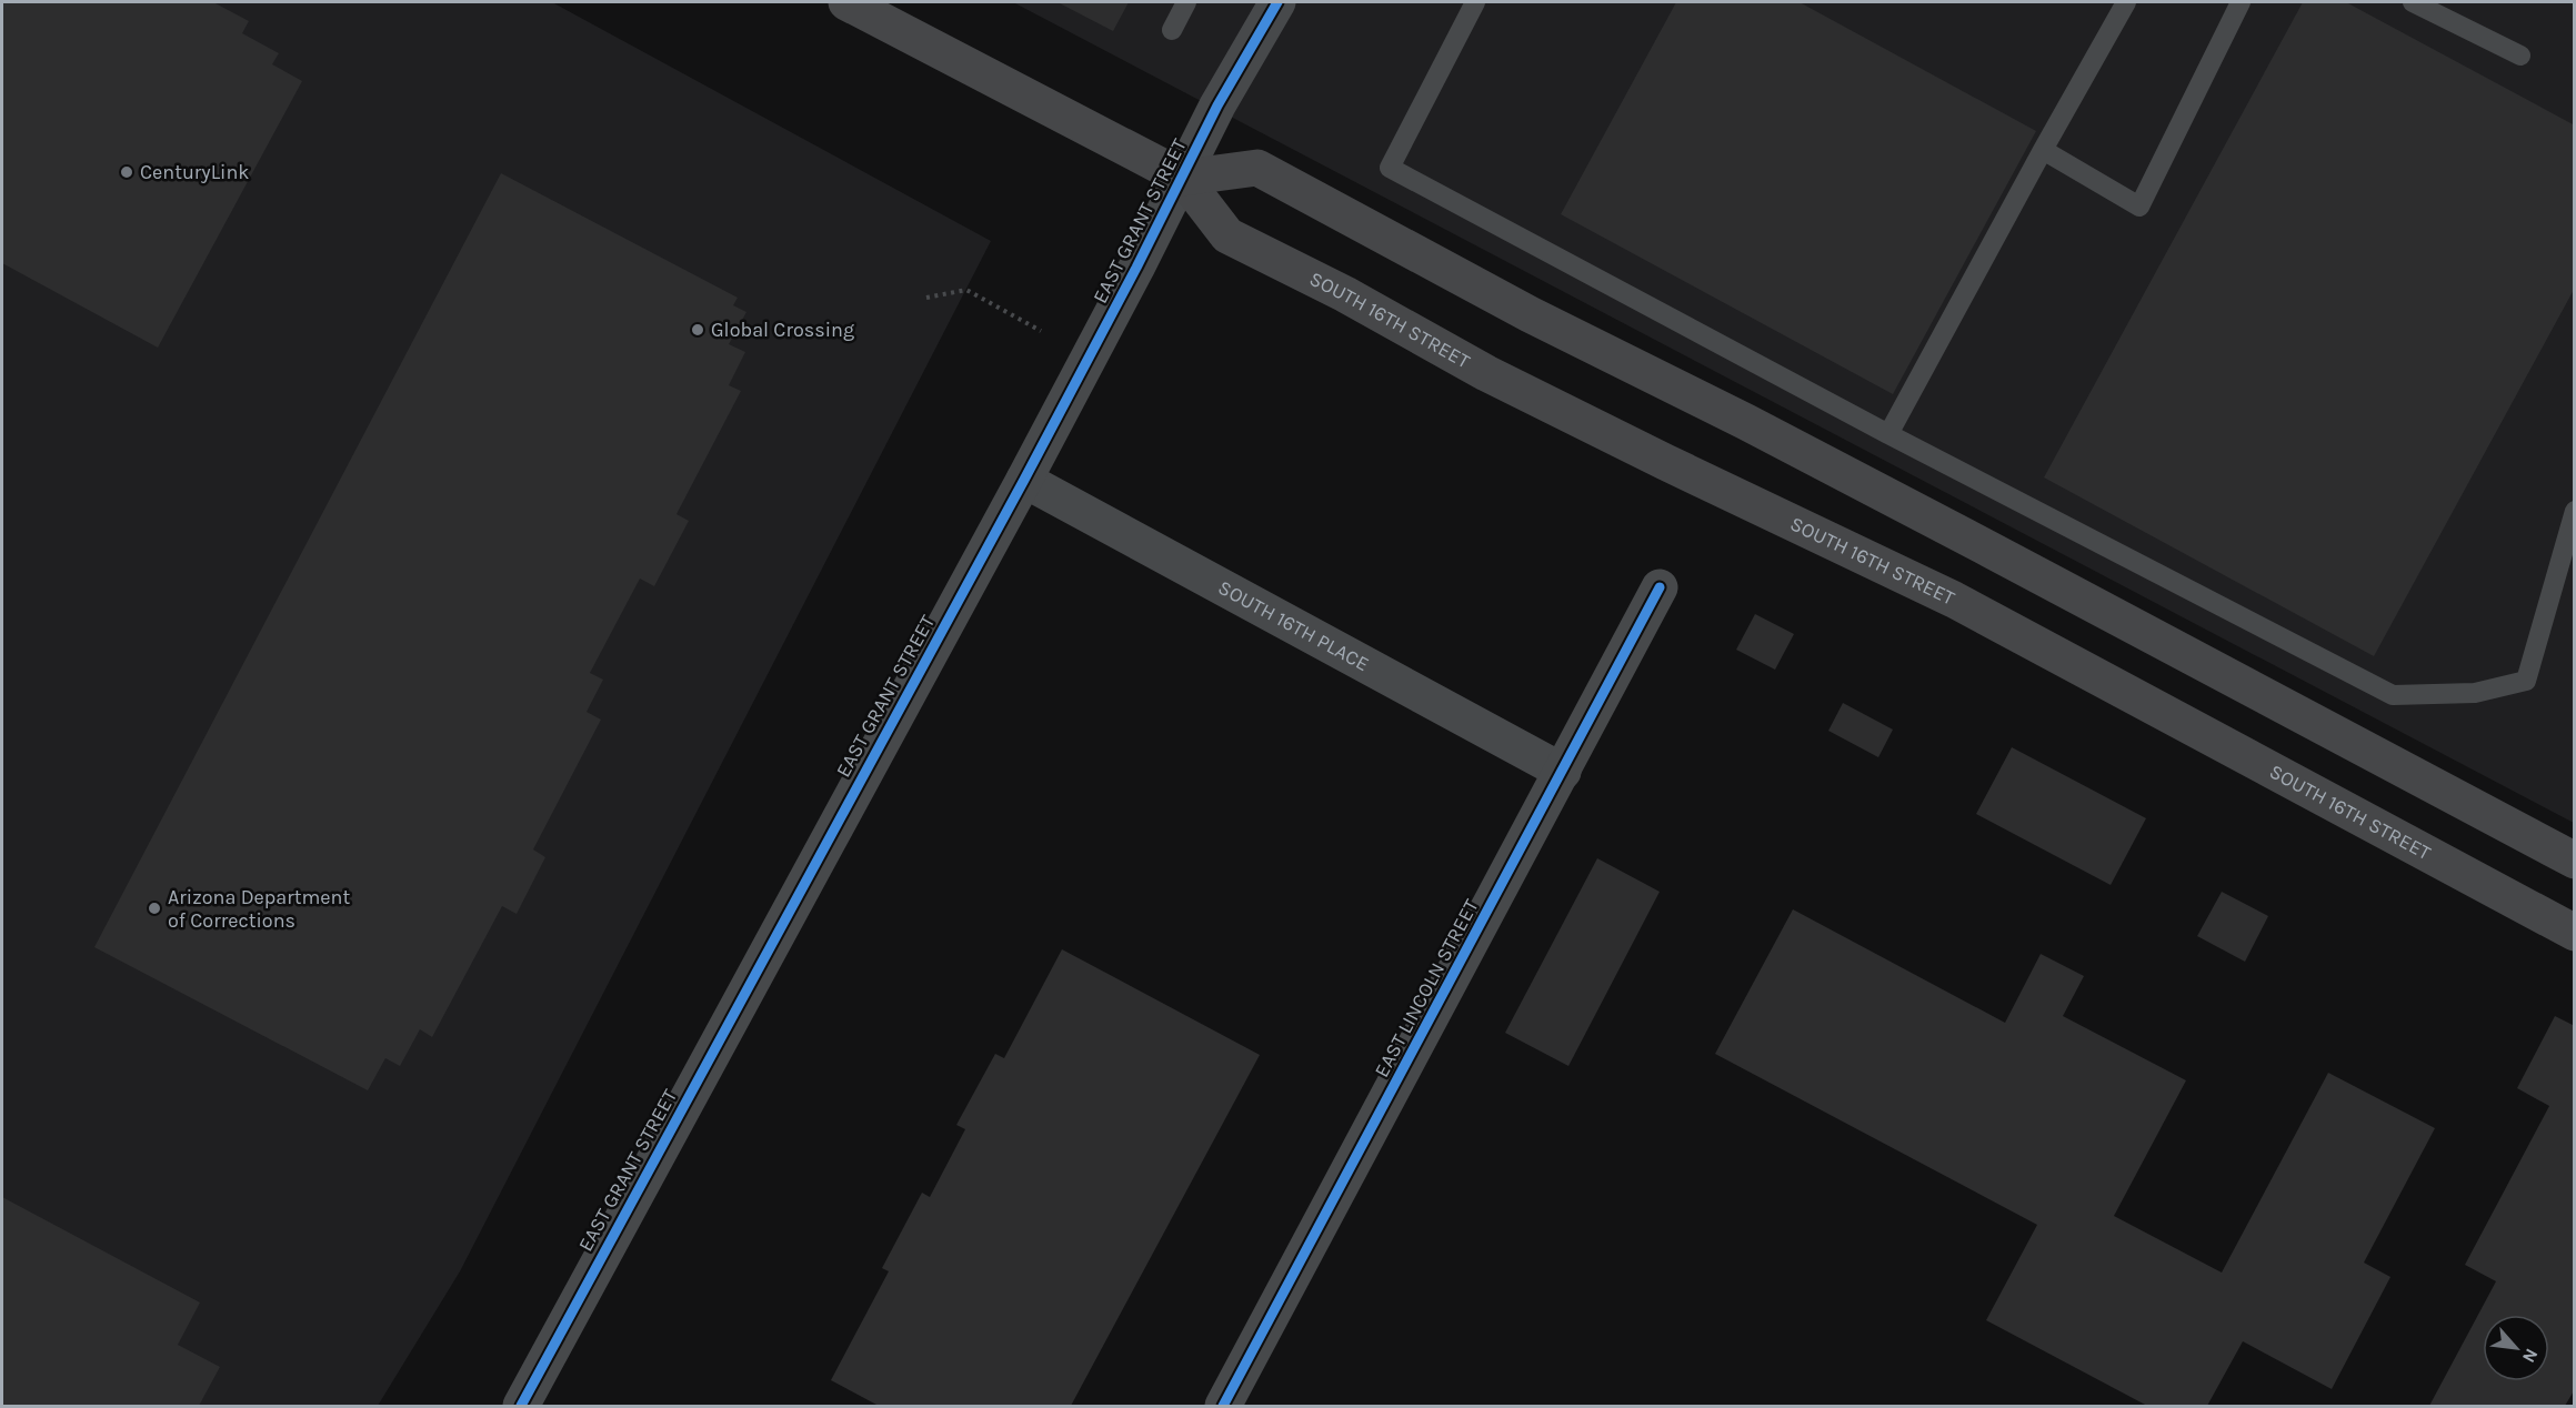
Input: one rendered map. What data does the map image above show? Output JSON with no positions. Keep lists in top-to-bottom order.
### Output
{
  "streets": {
    "main road": ["SOUTH 16TH STREET"],
    "street": ["EAST GRANT STREET", "SOUTH 16TH PLACE", "EAST LINCOLN STREET"]
  },
  "crossings": [
    ["EAST GRANT STREET", "SOUTH 16TH STREET"],
    ["EAST GRANT STREET", "SOUTH 16TH PLACE"],
    ["SOUTH 16TH PLACE", "EAST LINCOLN STREET"]
  ],
  "places": ["CenturyLink", "Global Crossing", "Arizona Department of Corrections"],
  "north": "bottom right"
}
